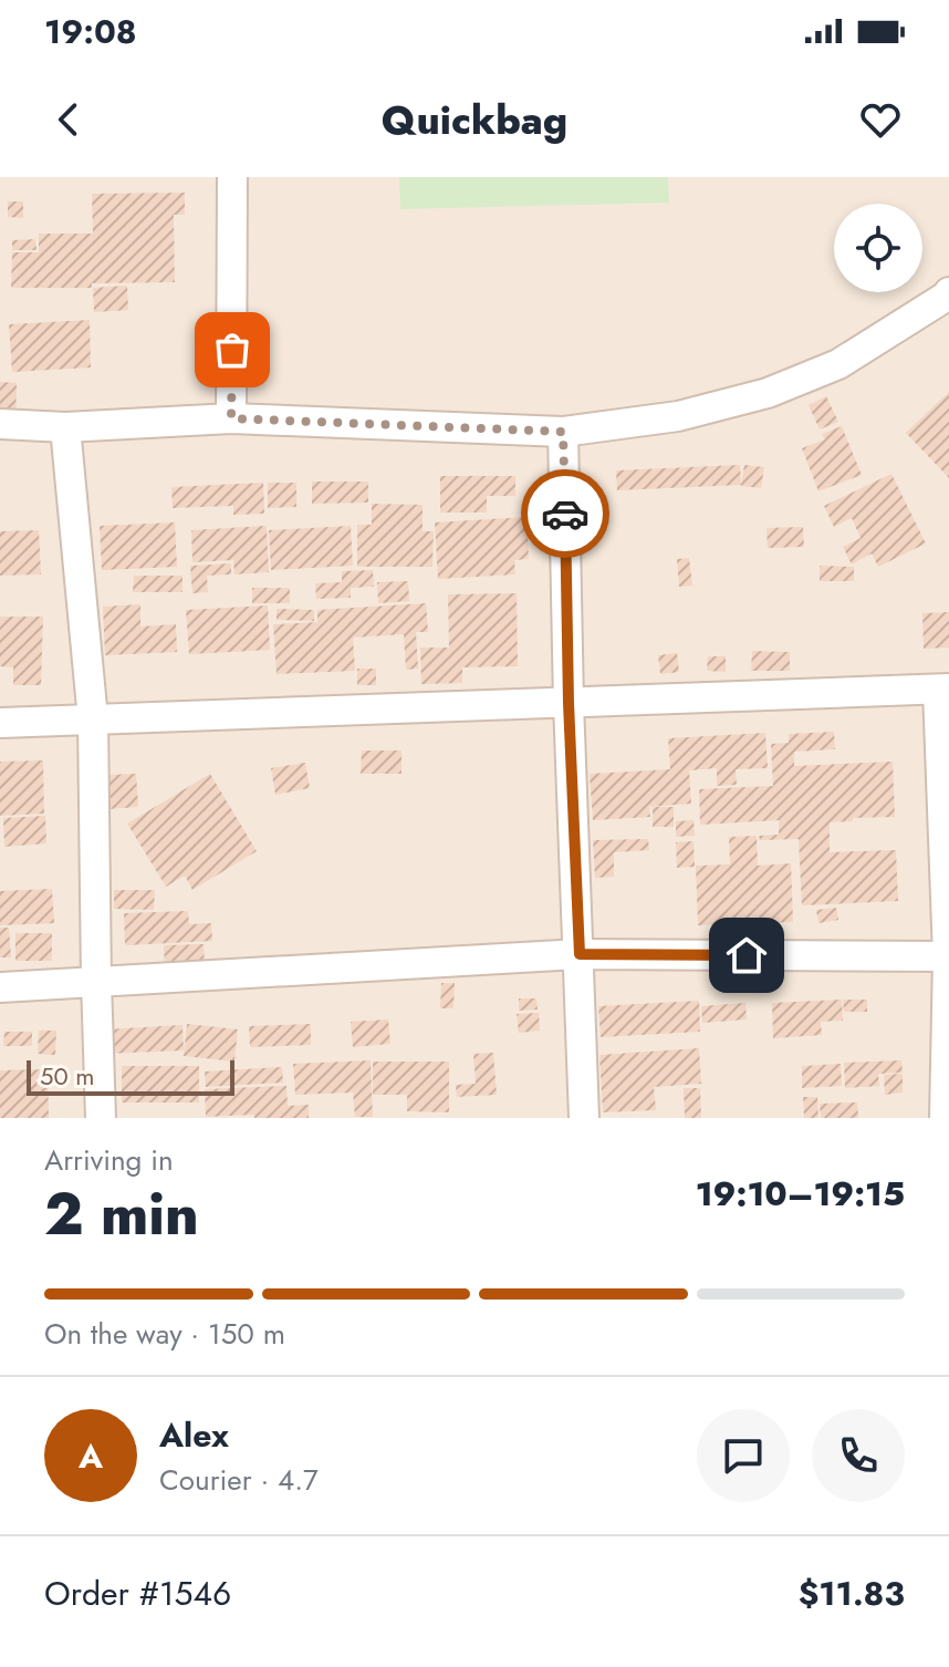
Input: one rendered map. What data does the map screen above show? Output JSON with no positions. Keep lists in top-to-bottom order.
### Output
{
  "scale_bar": "50 m",
  "page": {
    "status": "19:08",
    "header": "Quickbag",
    "scale": "50 m",
    "heading": ["2 min", "Arriving in", "19:10–19:15"],
    "panel": [
      "Alex",
      "Courier · 4.7",
      "Order #1546",
      "$11.83"
    ],
    "bar": "On the way · 150 m",
    "round": "A"
  }
}
